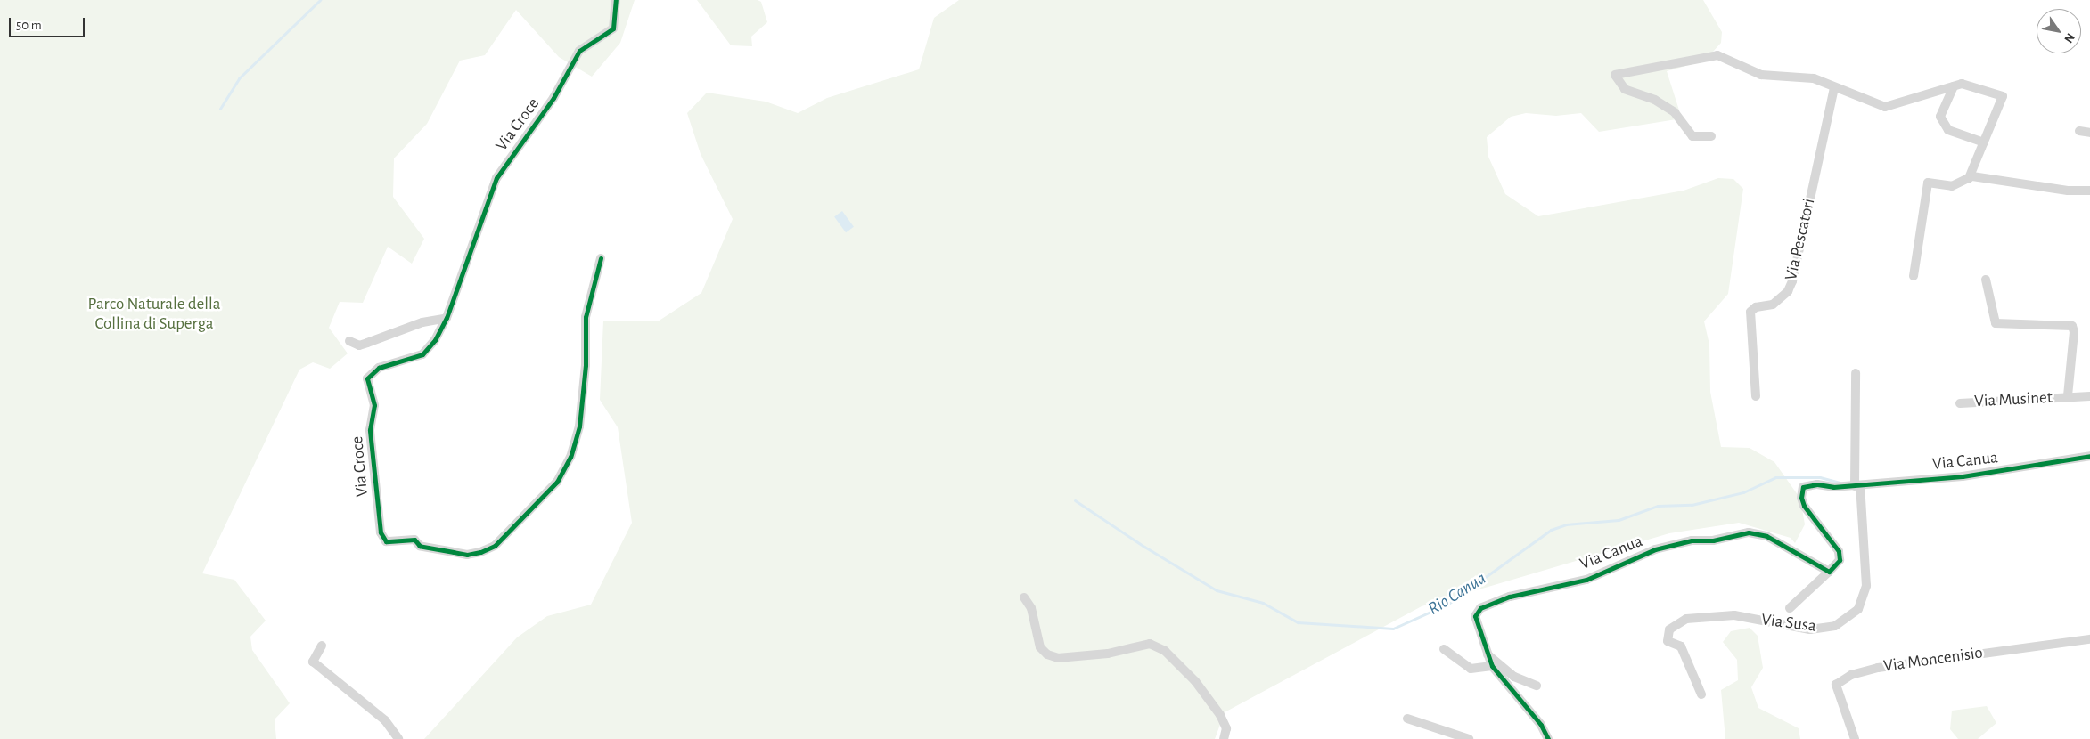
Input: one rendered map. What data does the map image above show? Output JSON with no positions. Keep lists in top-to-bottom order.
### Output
{
  "streets": {
    "street": [
      "Via Croce",
      "Via Pescatori",
      "Via Musinet",
      "Via Canua",
      "Via Susa",
      "Via Moncenisio"
    ]
  },
  "crossings": [
    ["Via Canua", "Via Susa"]
  ],
  "water": ["Rio Canua"],
  "parks": ["Parco Naturale della Collina di Superga"],
  "scale_bar": "50 m",
  "north": "bottom right"
}
